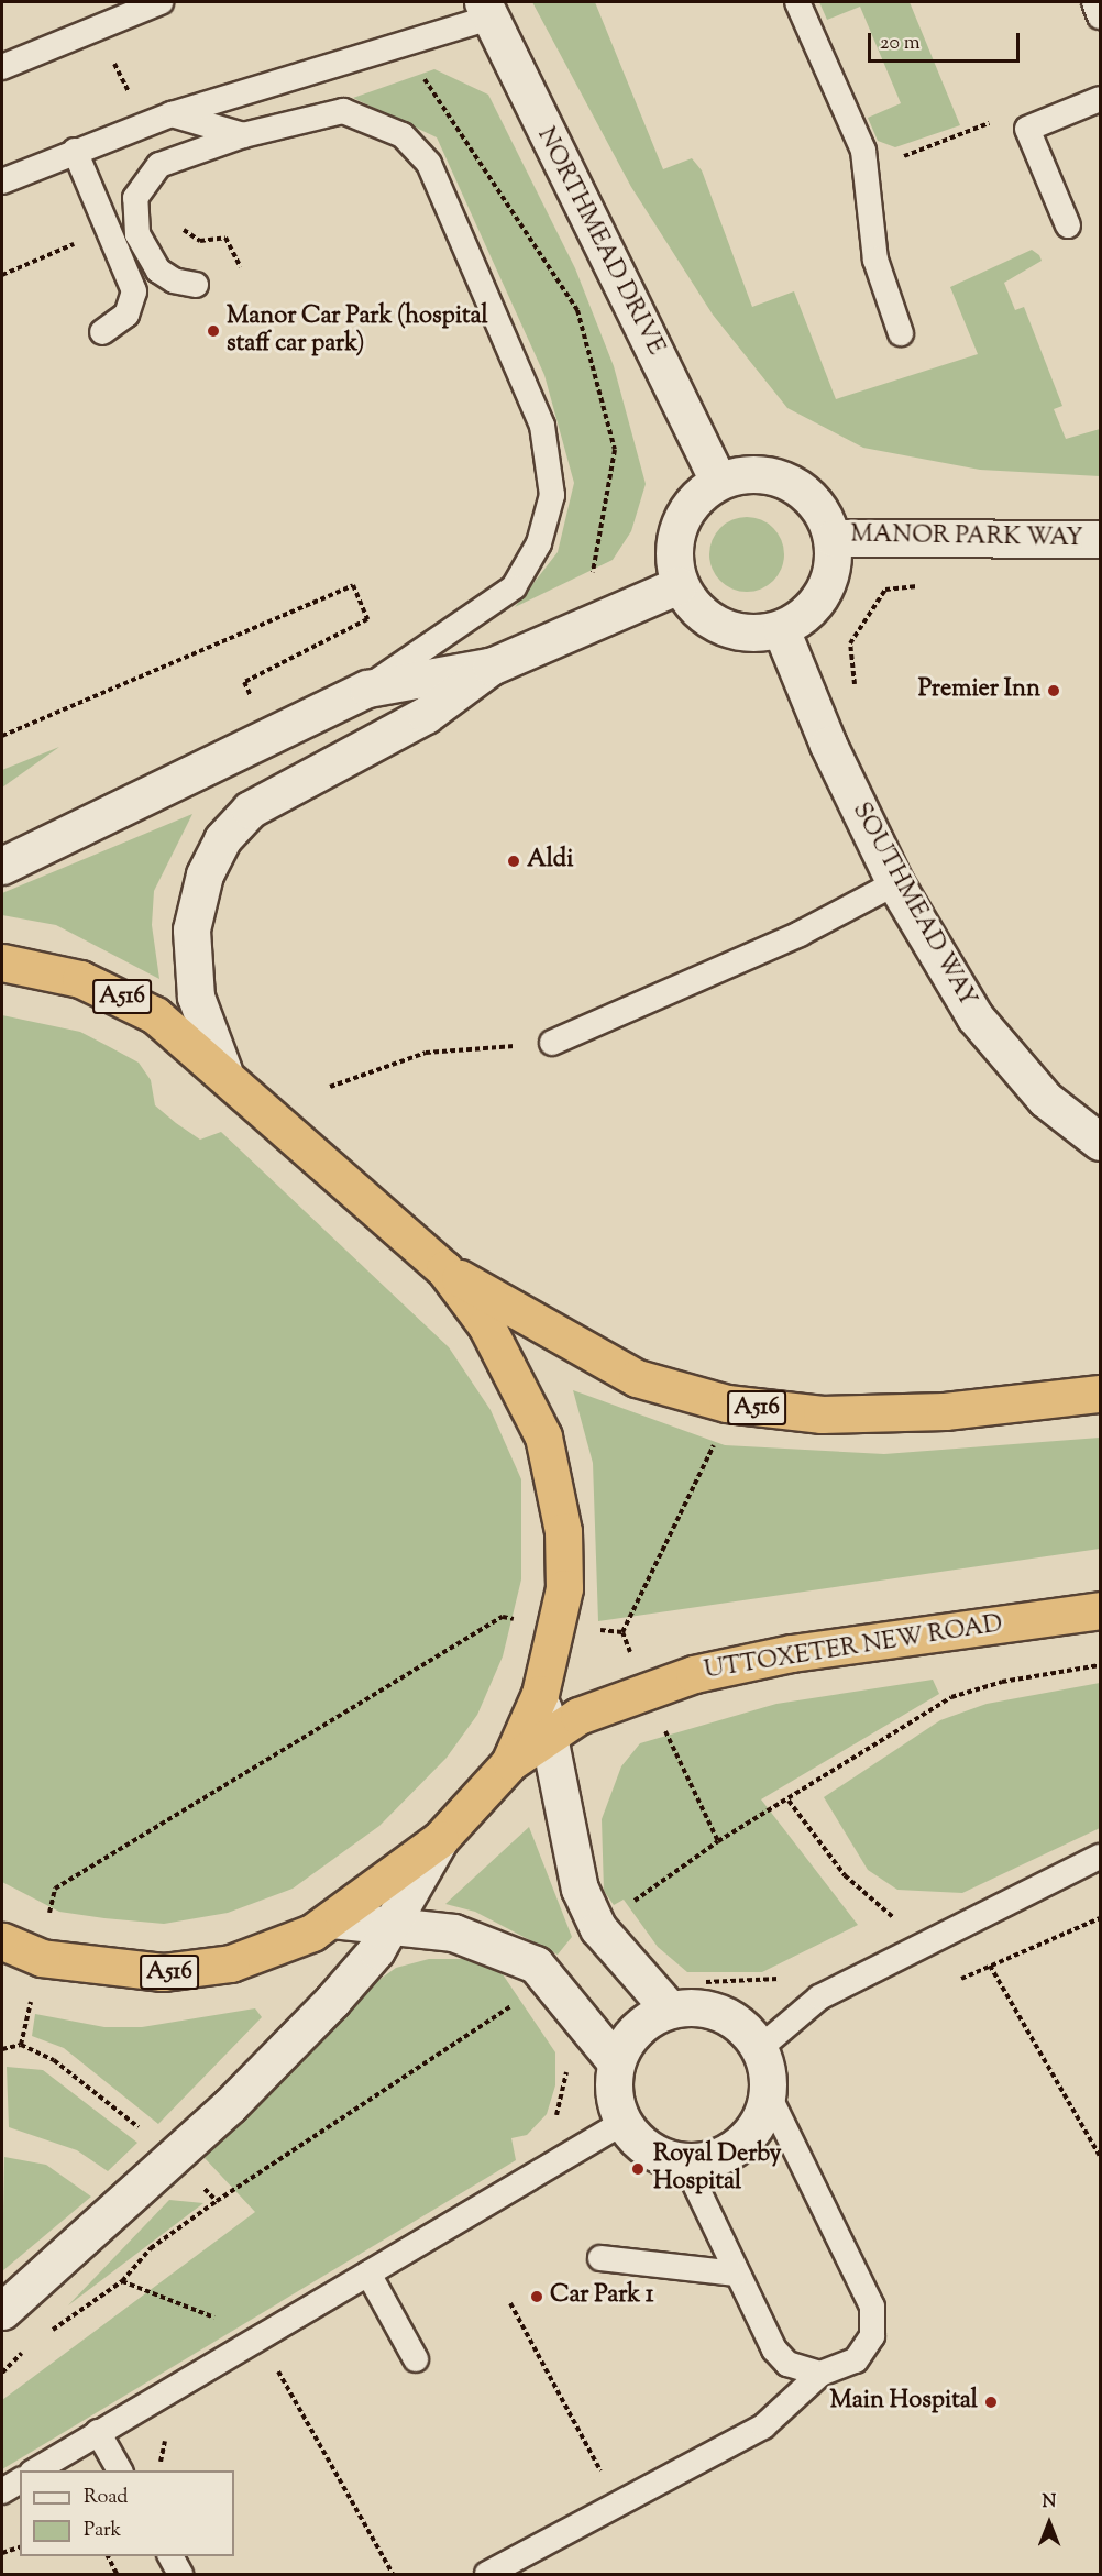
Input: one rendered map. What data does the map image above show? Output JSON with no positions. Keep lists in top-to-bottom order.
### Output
{
  "streets": {
    "highway": ["A516", "UTTOXETER NEW ROAD"],
    "street": ["NORTHMEAD DRIVE", "MANOR PARK WAY", "SOUTHMEAD WAY"]
  },
  "crossings": [
    ["NORTHMEAD DRIVE", "MANOR PARK WAY"],
    ["NORTHMEAD DRIVE", "SOUTHMEAD WAY"],
    ["MANOR PARK WAY", "SOUTHMEAD WAY"],
    ["A516", "UTTOXETER NEW ROAD"]
  ],
  "places": [
    "Manor Car Park (hospital staff car park)",
    "Premier Inn",
    "Aldi",
    "Royal Derby Hospital",
    "Car Park 1",
    "Main Hospital"
  ],
  "legend": ["Road", "Park"],
  "scale_bar": "20 m",
  "north": "top"
}
